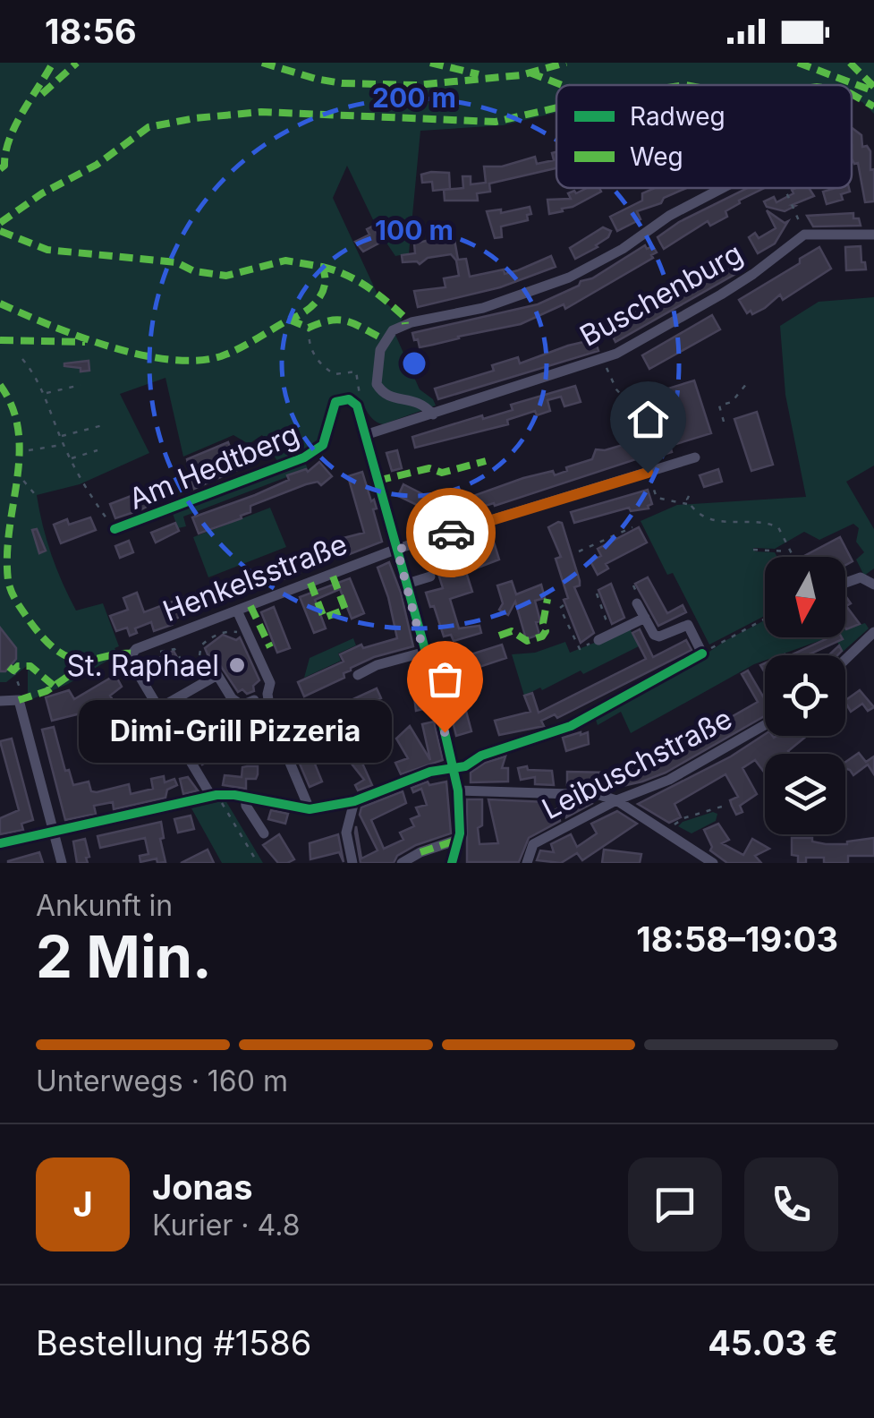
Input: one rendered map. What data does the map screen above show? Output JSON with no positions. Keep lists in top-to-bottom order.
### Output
{
  "streets": {
    "street": [
      "Buschenburg",
      "Am Hedtberg",
      "Henkelsstraße",
      "Leibuschstraße"
    ]
  },
  "places": ["St. Raphael", "Dimi-Grill Pizzeria"],
  "legend": ["Radweg", "Weg"],
  "north": "bottom",
  "page": {
    "status": "18:56",
    "bubble": "Dimi-Grill Pizzeria",
    "heading": ["2 Min.", "Ankunft in", "18:58–19:03"],
    "panel": [
      "Jonas",
      "Kurier · 4.8",
      "Bestellung #1586",
      "45.03 €"
    ],
    "bar": "Unterwegs · 160 m",
    "round": "J"
  },
  "rings": ["200 m", "100 m"]
}
